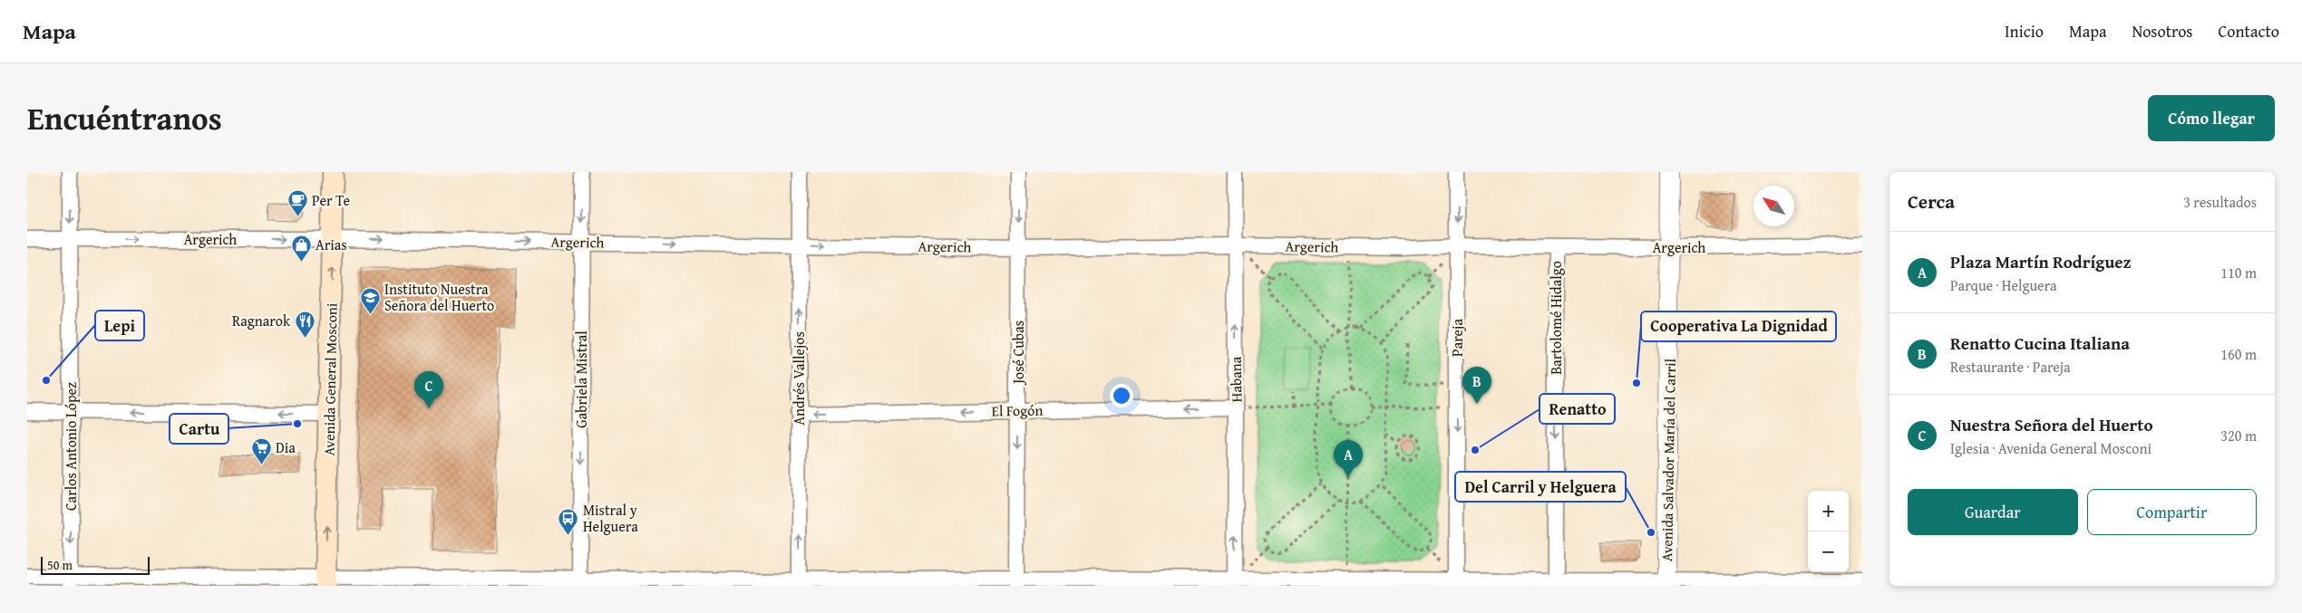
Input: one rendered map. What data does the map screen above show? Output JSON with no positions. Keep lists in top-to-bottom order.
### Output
{
  "streets": {
    "main road": ["Avenida General Mosconi"],
    "street": [
      "Argerich",
      "Bartolomé Hidalgo",
      "Pareja",
      "José Cubas",
      "Andrés Vallejos",
      "Gabriela Mistral",
      "Habana",
      "El Fogón",
      "Carlos Antonio López",
      "Avenida Salvador María del Carril"
    ]
  },
  "crossings": [
    ["Argerich", "Bartolomé Hidalgo"],
    ["Argerich", "Pareja"],
    ["Argerich", "José Cubas"],
    ["Argerich", "Andrés Vallejos"],
    ["Argerich", "Avenida General Mosconi"],
    ["Argerich", "Gabriela Mistral"],
    ["Argerich", "Habana"],
    ["Argerich", "Carlos Antonio López"],
    ["Argerich", "Avenida Salvador María del Carril"],
    ["José Cubas", "El Fogón"],
    ["Andrés Vallejos", "El Fogón"],
    ["Habana", "El Fogón"]
  ],
  "one_way": [
    "Argerich",
    "Bartolomé Hidalgo",
    "Pareja",
    "José Cubas",
    "Andrés Vallejos",
    "Avenida General Mosconi",
    "Gabriela Mistral",
    "Habana",
    "El Fogón",
    "Carlos Antonio López"
  ],
  "places": {
    "cafe": ["Per Te"],
    "shop": ["Arias"],
    "school or university": ["Instituto Nuestra Señora del Huerto"],
    "restaurant": ["Ragnarok"],
    "other": [
      "Lepi",
      "Cooperativa La Dignidad",
      "Cartu",
      "Renatto",
      "Del Carril y Helguera"
    ],
    "supermarket": ["Dia"],
    "bus stop": ["Mistral y Helguera"]
  },
  "scale_bar": "50 m",
  "north": "top left",
  "page": {
    "header": "Mapa",
    "nav": [
      "Inicio",
      "Mapa",
      "Nosotros",
      "Contacto"
    ],
    "title": "Encuéntranos",
    "buttons": [
      "Cómo llegar",
      ["Guardar", "Compartir"]
    ],
    "heading": ["Cerca", "3 resultados"],
    "list": [
      {
        "mark": "A",
        "name": "Plaza Martín Rodríguez",
        "note": "Parque · Helguera",
        "value": "110 m"
      },
      {
        "mark": "B",
        "name": "Renatto Cucina Italiana",
        "note": "Restaurante · Pareja",
        "value": "160 m"
      },
      {
        "mark": "C",
        "name": "Nuestra Señora del Huerto",
        "note": "Iglesia · Avenida General Mosconi",
        "value": "320 m"
      }
    ],
    "pins": ["B", "C", "A"],
    "map_buttons": ["+", "−"],
    "scale": "50 m"
  }
}
